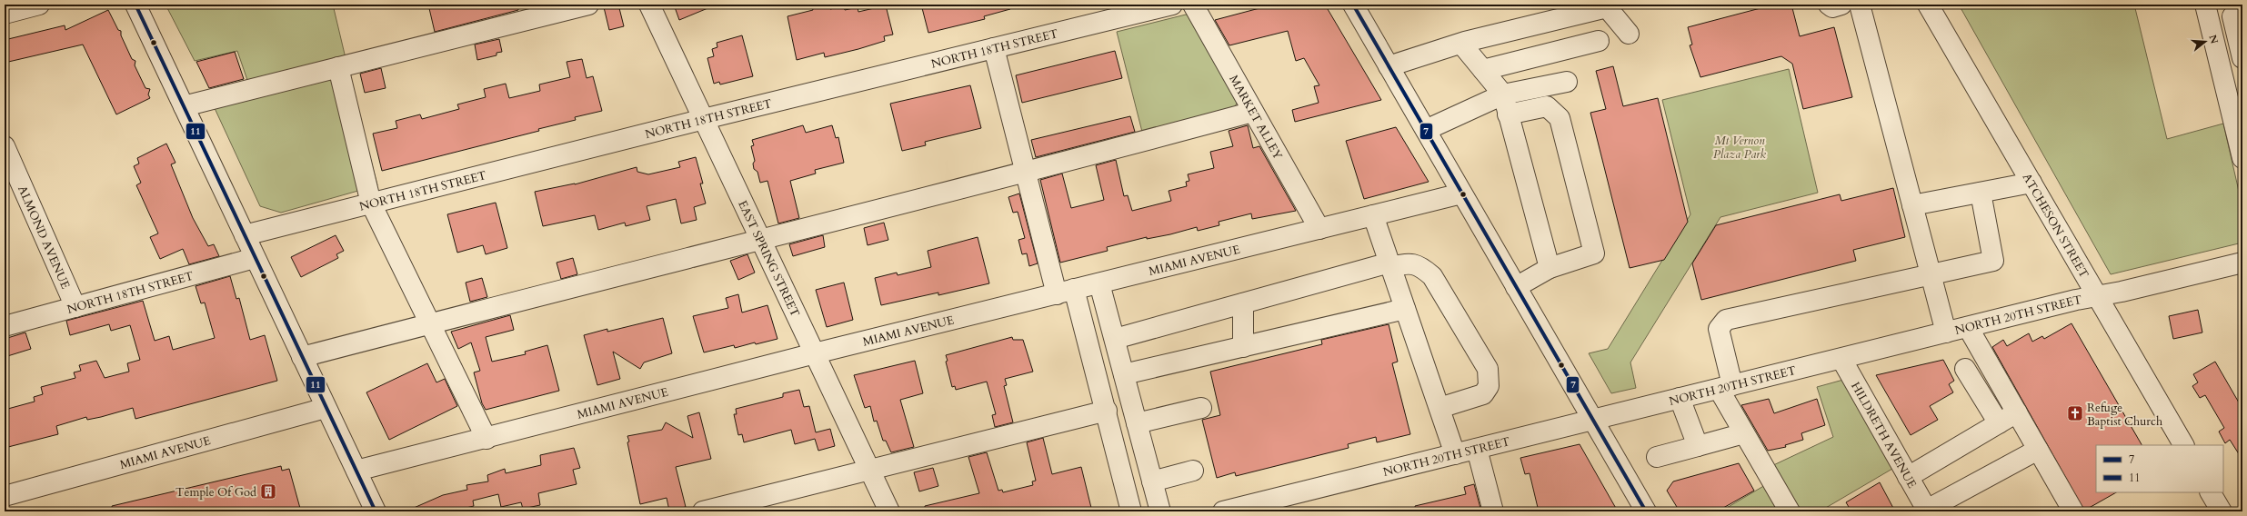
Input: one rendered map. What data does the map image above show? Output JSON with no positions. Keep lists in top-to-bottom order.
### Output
{
  "streets": {
    "street": [
      "NORTH 18TH STREET",
      "MARKET ALLEY",
      "ATCHESON STREET",
      "ALMOND AVENUE",
      "EAST SPRING STREET",
      "MIAMI AVENUE",
      "NORTH 20TH STREET",
      "HILDRETH AVENUE"
    ]
  },
  "crossings": [
    ["NORTH 18TH STREET", "ALMOND AVENUE"],
    ["NORTH 18TH STREET", "EAST SPRING STREET"],
    ["MARKET ALLEY", "MIAMI AVENUE"],
    ["ATCHESON STREET", "NORTH 20TH STREET"],
    ["EAST SPRING STREET", "MIAMI AVENUE"],
    ["NORTH 20TH STREET", "HILDRETH AVENUE"]
  ],
  "parks": ["Mt Vernon Plaza Park"],
  "places": {
    "church": ["Refuge Baptist Church"],
    "building": ["Temple Of God"]
  },
  "lines": ["transit line 7", "transit line 11"],
  "legend": ["7", "11"],
  "north": "right"
}
